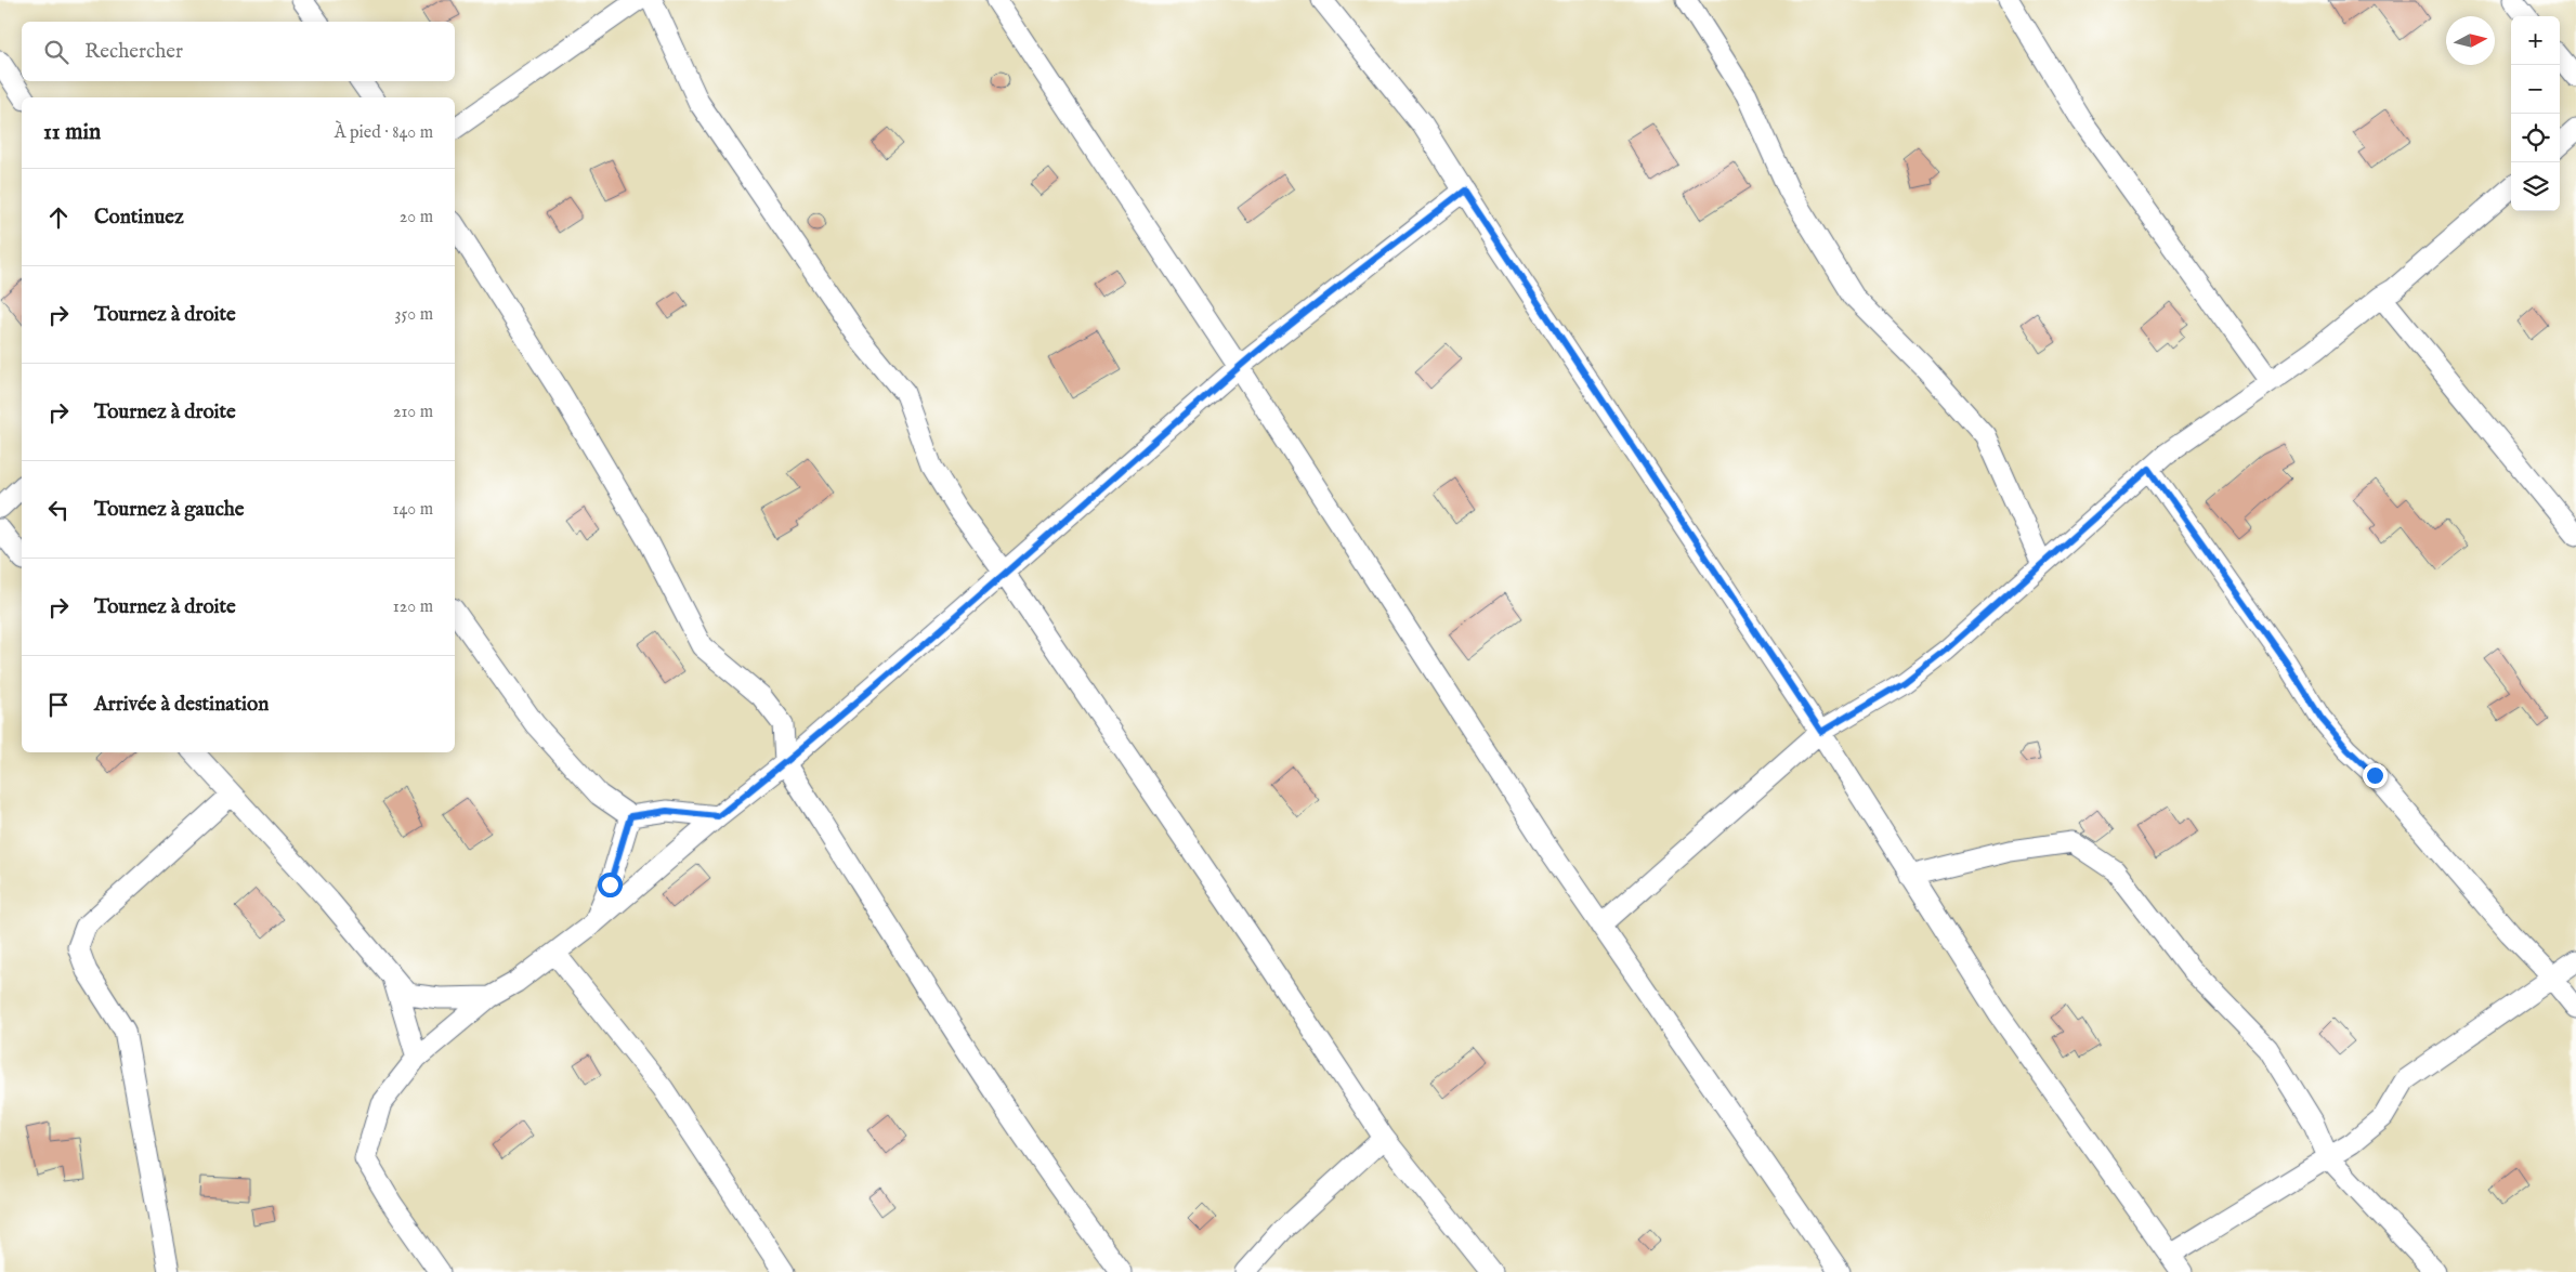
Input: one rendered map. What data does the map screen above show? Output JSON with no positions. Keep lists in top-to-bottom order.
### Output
{
  "north": "right",
  "page": {
    "map_buttons": ["+", "−"],
    "search": "Rechercher",
    "heading": ["11 min", "À pied · 840 m"],
    "list": [
      ["Continuez", "20 m"],
      ["Tournez à droite", "350 m"],
      ["Tournez à droite", "210 m"],
      ["Tournez à gauche", "140 m"],
      ["Tournez à droite", "120 m"],
      "Arrivée à destination"
    ]
  }
}
